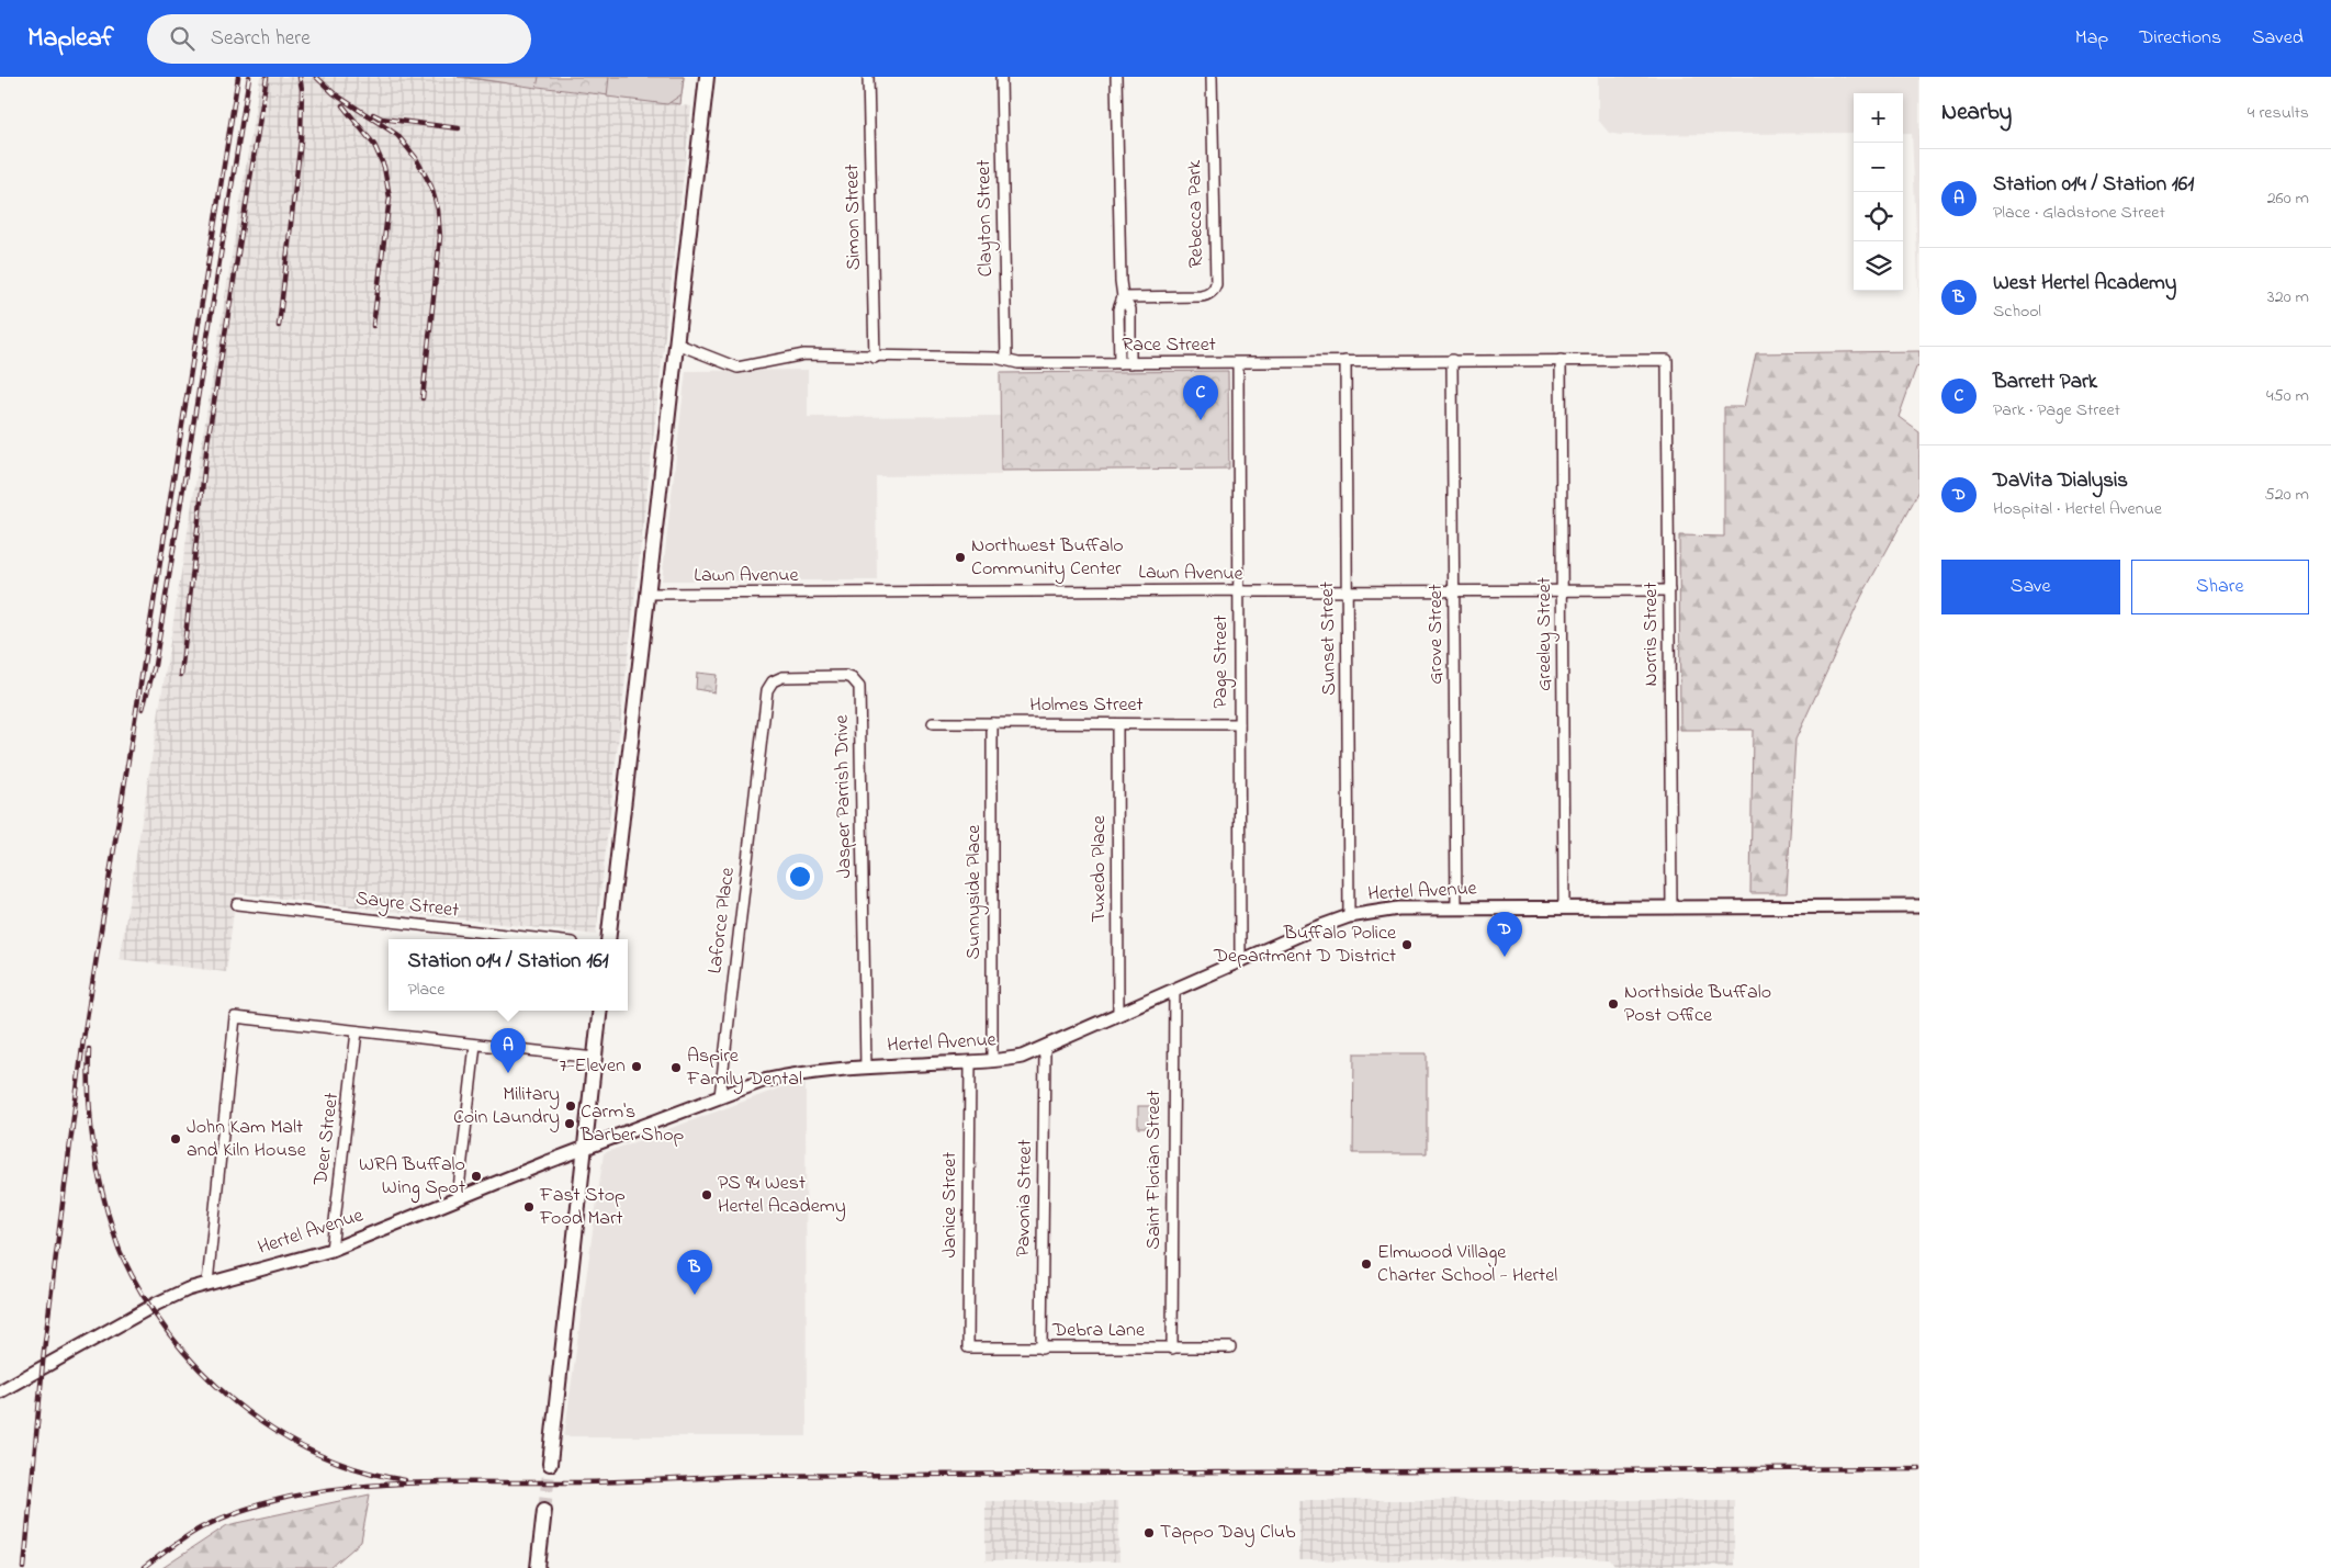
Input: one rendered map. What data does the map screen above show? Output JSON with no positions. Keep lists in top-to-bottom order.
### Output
{
  "streets": {
    "street": [
      "Rebecca Park",
      "Simon Street",
      "Clayton Street",
      "Race Street",
      "Lawn Avenue",
      "Grove Street",
      "Greeley Street",
      "Norris Street",
      "Sunset Street",
      "Page Street",
      "Holmes Street",
      "Jasper Parrish Drive",
      "Tuxedo Place",
      "Sunnyside Place",
      "Hertel Avenue",
      "Sayre Street",
      "Laforce Place",
      "Deer Street",
      "Saint Florian Street",
      "Pavonia Street",
      "Janice Street",
      "Debra Lane"
    ]
  },
  "crossings": [
    ["Simon Street", "Race Street"],
    ["Clayton Street", "Race Street"],
    ["Race Street", "Grove Street"],
    ["Race Street", "Greeley Street"],
    ["Race Street", "Norris Street"],
    ["Race Street", "Sunset Street"],
    ["Race Street", "Page Street"],
    ["Lawn Avenue", "Grove Street"],
    ["Lawn Avenue", "Greeley Street"],
    ["Lawn Avenue", "Norris Street"],
    ["Lawn Avenue", "Sunset Street"],
    ["Lawn Avenue", "Page Street"],
    ["Grove Street", "Hertel Avenue"],
    ["Greeley Street", "Hertel Avenue"],
    ["Norris Street", "Hertel Avenue"],
    ["Sunset Street", "Hertel Avenue"],
    ["Page Street", "Holmes Street"],
    ["Page Street", "Hertel Avenue"],
    ["Holmes Street", "Tuxedo Place"],
    ["Holmes Street", "Sunnyside Place"],
    ["Jasper Parrish Drive", "Hertel Avenue"],
    ["Jasper Parrish Drive", "Laforce Place"],
    ["Tuxedo Place", "Hertel Avenue"],
    ["Sunnyside Place", "Hertel Avenue"],
    ["Hertel Avenue", "Laforce Place"],
    ["Hertel Avenue", "Deer Street"],
    ["Hertel Avenue", "Saint Florian Street"],
    ["Hertel Avenue", "Pavonia Street"],
    ["Hertel Avenue", "Janice Street"],
    ["Saint Florian Street", "Debra Lane"],
    ["Pavonia Street", "Debra Lane"],
    ["Janice Street", "Debra Lane"]
  ],
  "places": [
    "Northwest Buffalo Community Center",
    "Buffalo Police Department D District",
    "Northside Buffalo Post Office",
    "7-Eleven",
    "Aspire Family Dental",
    "Military Coin Laundry",
    "Carm's Barber Shop",
    "John Kam Malt and Kiln House",
    "WRA Buffalo Wing Spot",
    "PS 94 West Hertel Academy",
    "Fast Stop Food Mart",
    "Elmwood Village Charter School - Hertel",
    "Tappo Day Club"
  ],
  "page": {
    "header": "Mapleaf",
    "search": "Search here",
    "nav": ["Map", "Directions", "Saved"],
    "heading": ["Nearby", "4 results"],
    "map_buttons": ["+", "−"],
    "list": [
      {
        "mark": "A",
        "name": "Station 014 / Station 161",
        "note": "Place · Gladstone Street",
        "value": "260 m"
      },
      {
        "mark": "B",
        "name": "West Hertel Academy",
        "note": "School",
        "value": "320 m"
      },
      {
        "mark": "C",
        "name": "Barrett Park",
        "note": "Park · Page Street",
        "value": "450 m"
      },
      {
        "mark": "D",
        "name": "DaVita Dialysis",
        "note": "Hospital · Hertel Avenue",
        "value": "520 m"
      }
    ],
    "pins": [
      "C",
      "D",
      "A",
      "B"
    ],
    "buttons": ["Save", "Share"],
    "popup": ["Station 014 / Station 161", "Place"]
  }
}
